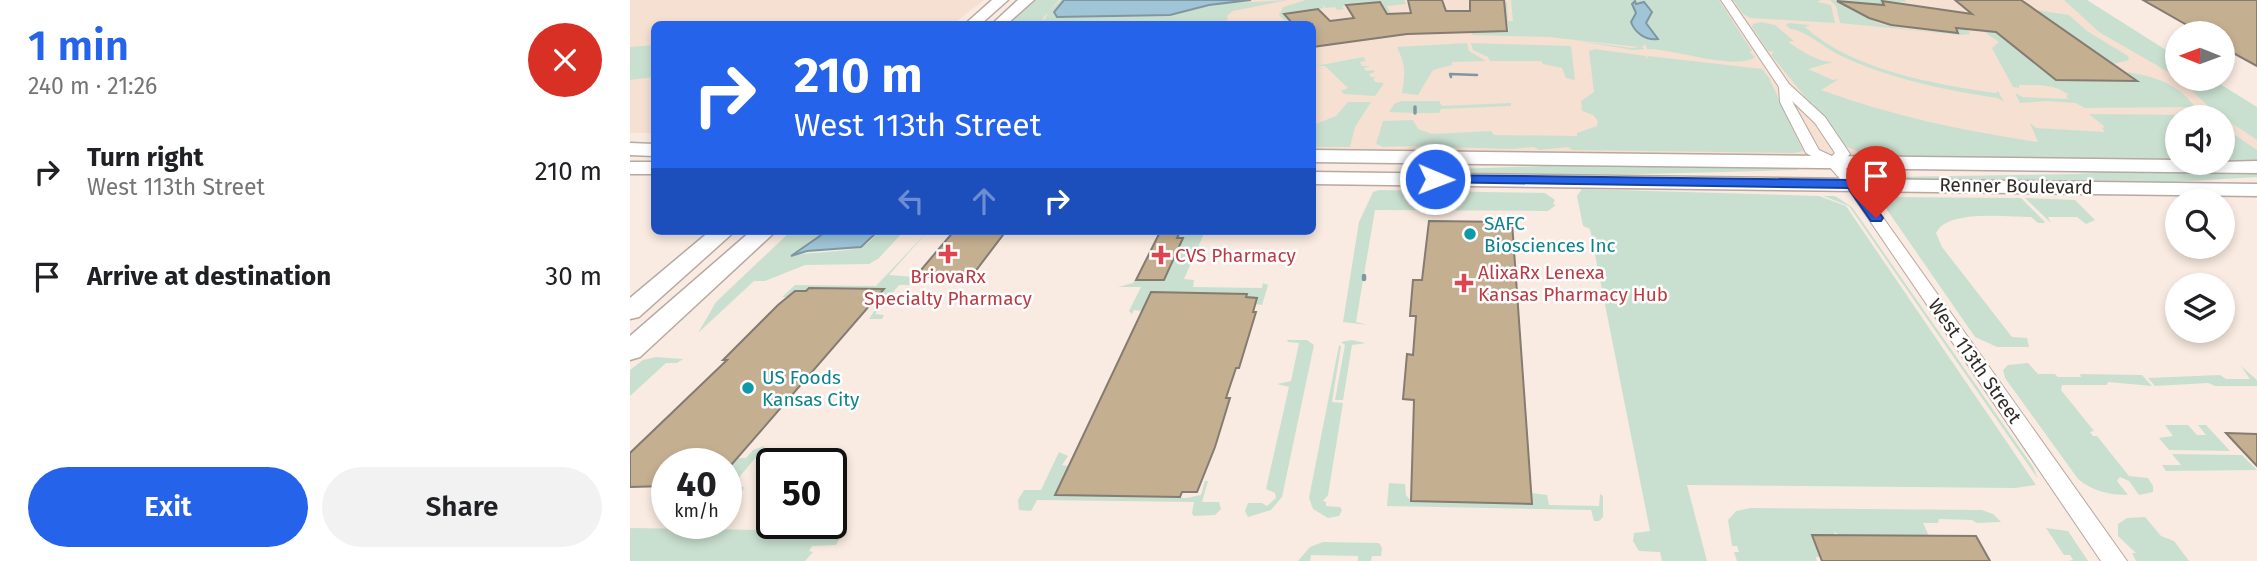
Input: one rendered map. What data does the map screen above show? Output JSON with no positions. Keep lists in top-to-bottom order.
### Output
{
  "streets": {
    "main road": ["Renner Boulevard"],
    "street": ["West 113th Street"]
  },
  "crossings": [
    ["Renner Boulevard", "West 113th Street"]
  ],
  "places": {
    "other": ["SAFC Biosciences Inc", "US Foods Kansas City"],
    "health": ["BriovaRx Specialty Pharmacy", "CVS Pharmacy", "AlixaRx Lenexa Kansas Pharmacy Hub"]
  },
  "north": "left",
  "page": {
    "heading": ["1 min", "240 m · 21:26"],
    "turn": ["210 m", "West 113th Street"],
    "list": [
      {
        "name": "Turn right",
        "note": "West 113th Street",
        "value": "210 m"
      },
      {
        "name": "Arrive at destination",
        "value": "30 m"
      }
    ],
    "speed": "40 km/h",
    "limit": "50",
    "buttons": ["Exit", "Share"]
  }
}
